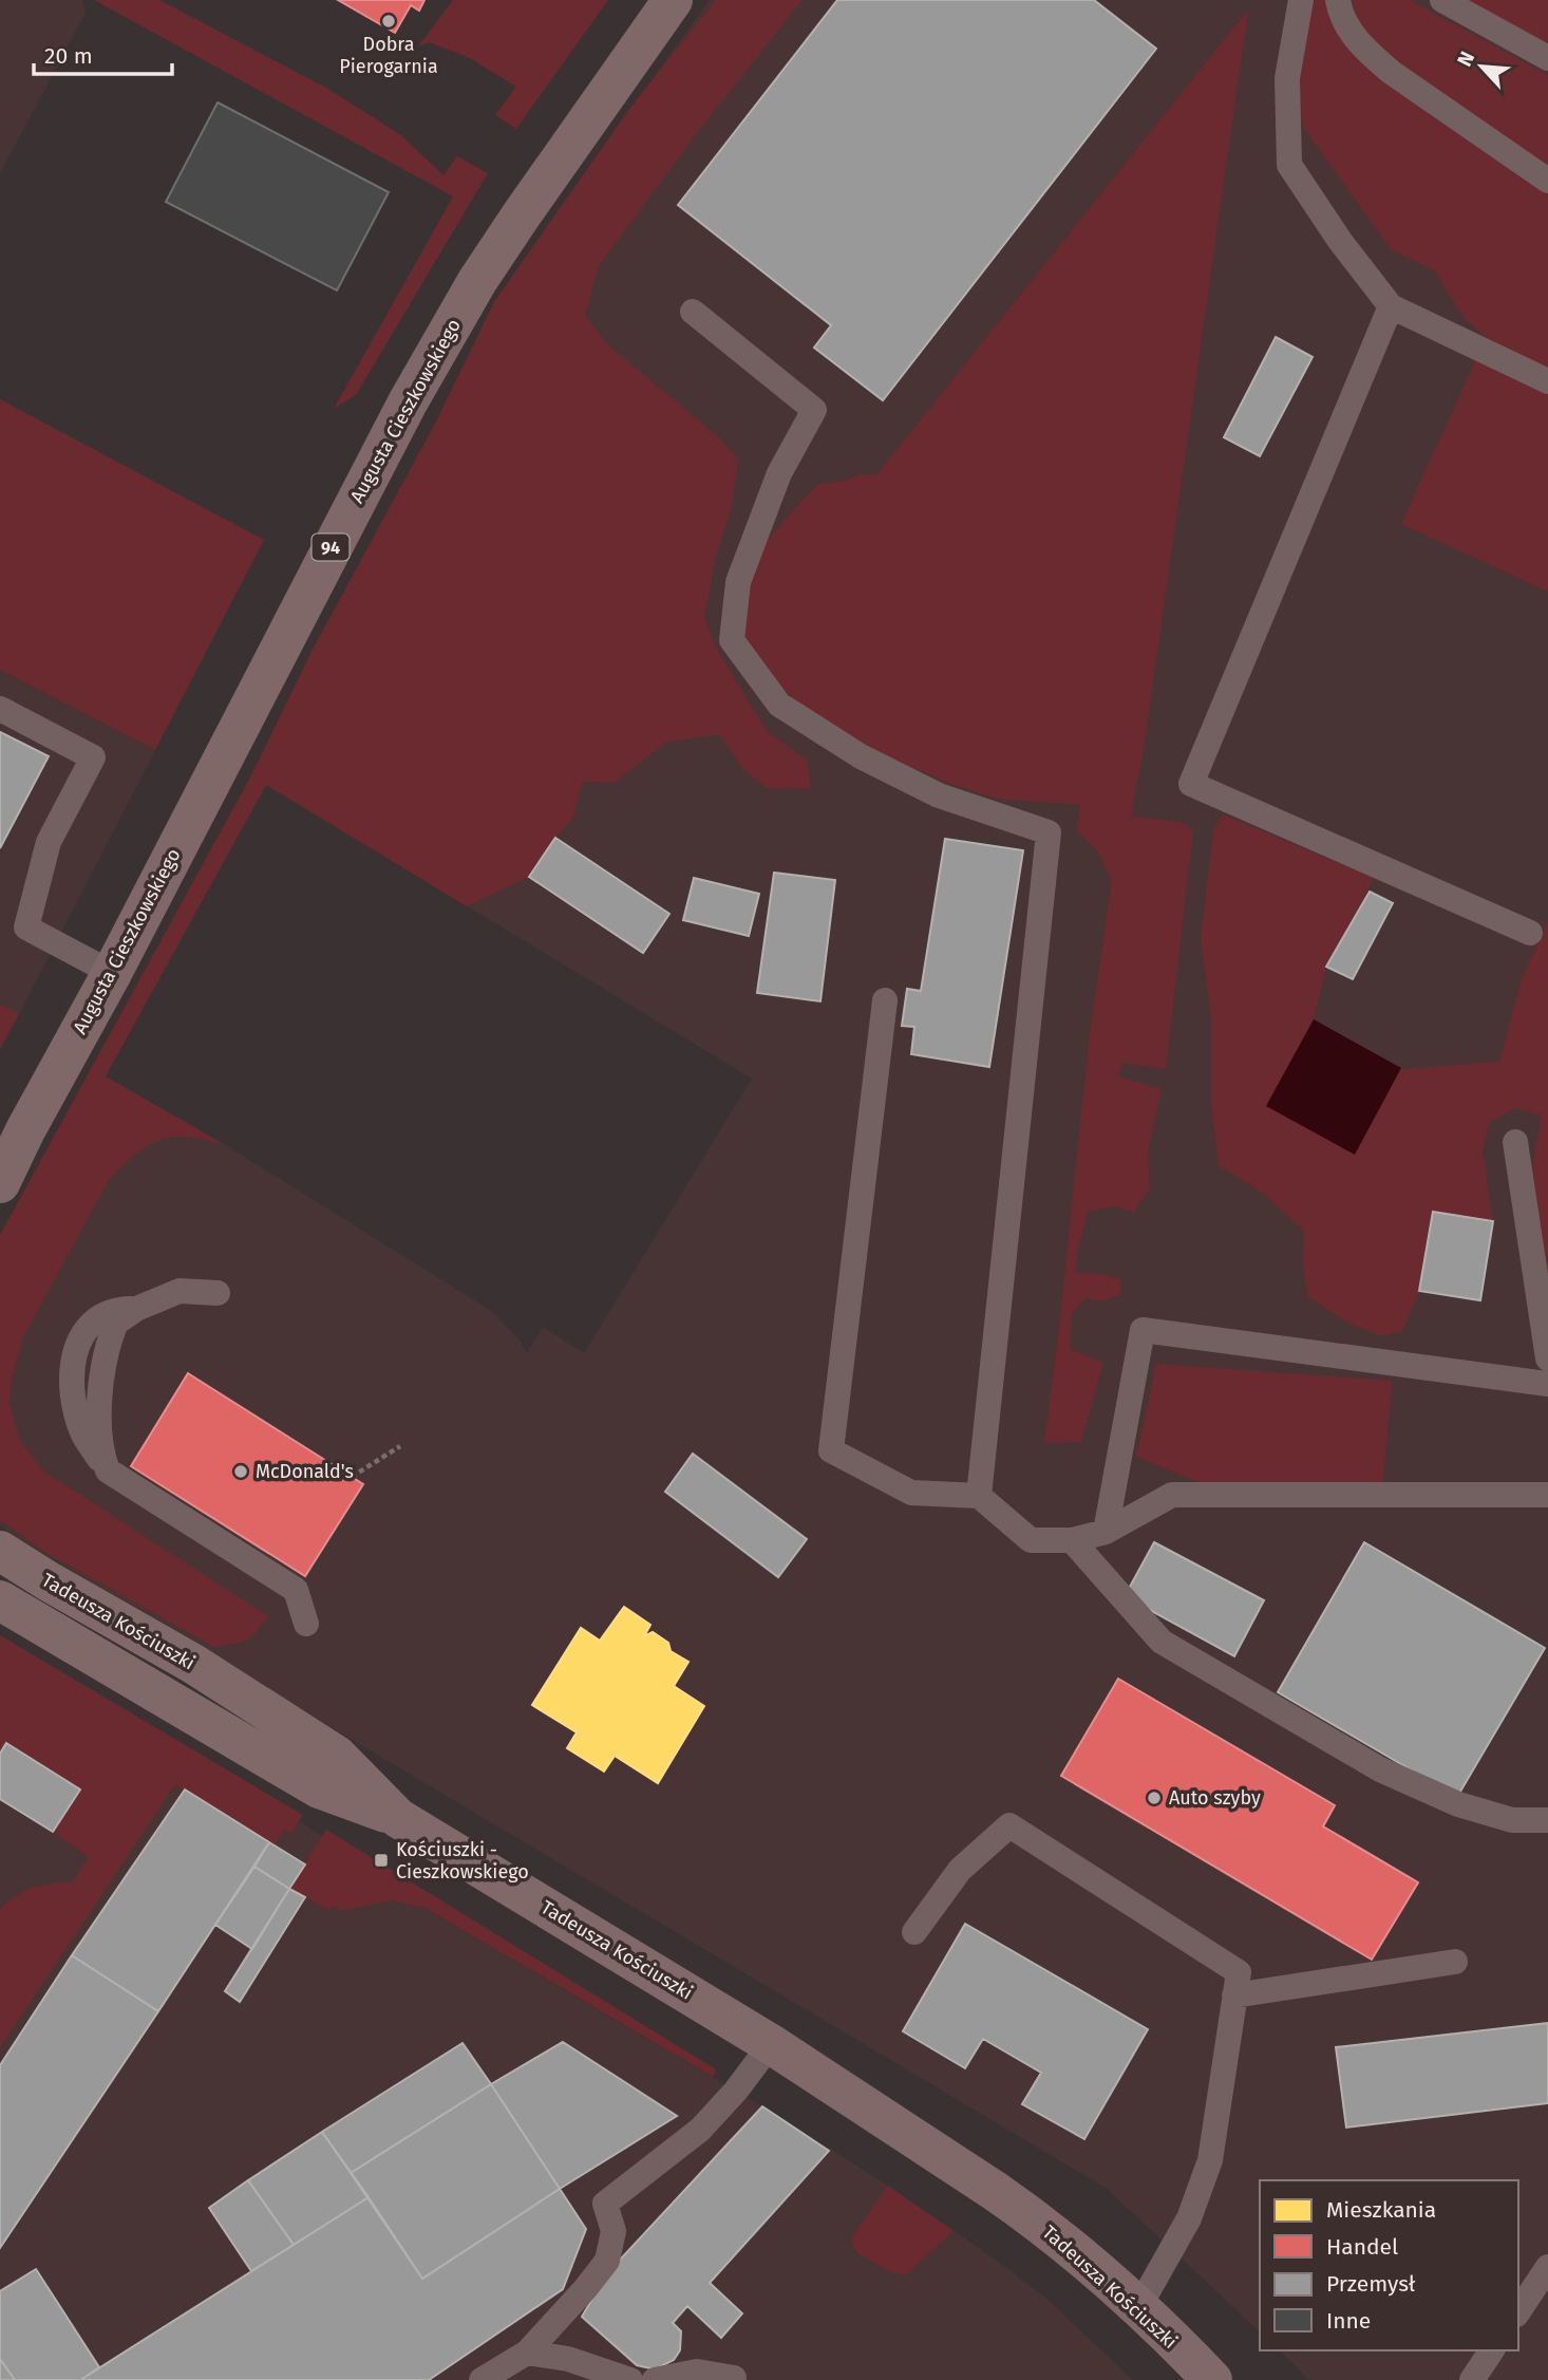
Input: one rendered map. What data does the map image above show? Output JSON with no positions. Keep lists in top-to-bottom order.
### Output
{
  "streets": {
    "main road": ["Augusta Cieszkowskiego", "94"],
    "street": ["Tadeusza Kościuszki"]
  },
  "places": {
    "other": ["Dobra Pierogarnia", "McDonald's", "Auto szyby"],
    "transit": ["Kościuszki - Cieszkowskiego"]
  },
  "legend": [
    "Mieszkania",
    "Handel",
    "Przemysł",
    "Inne"
  ],
  "scale_bar": "20 m",
  "north": "top left"
}
